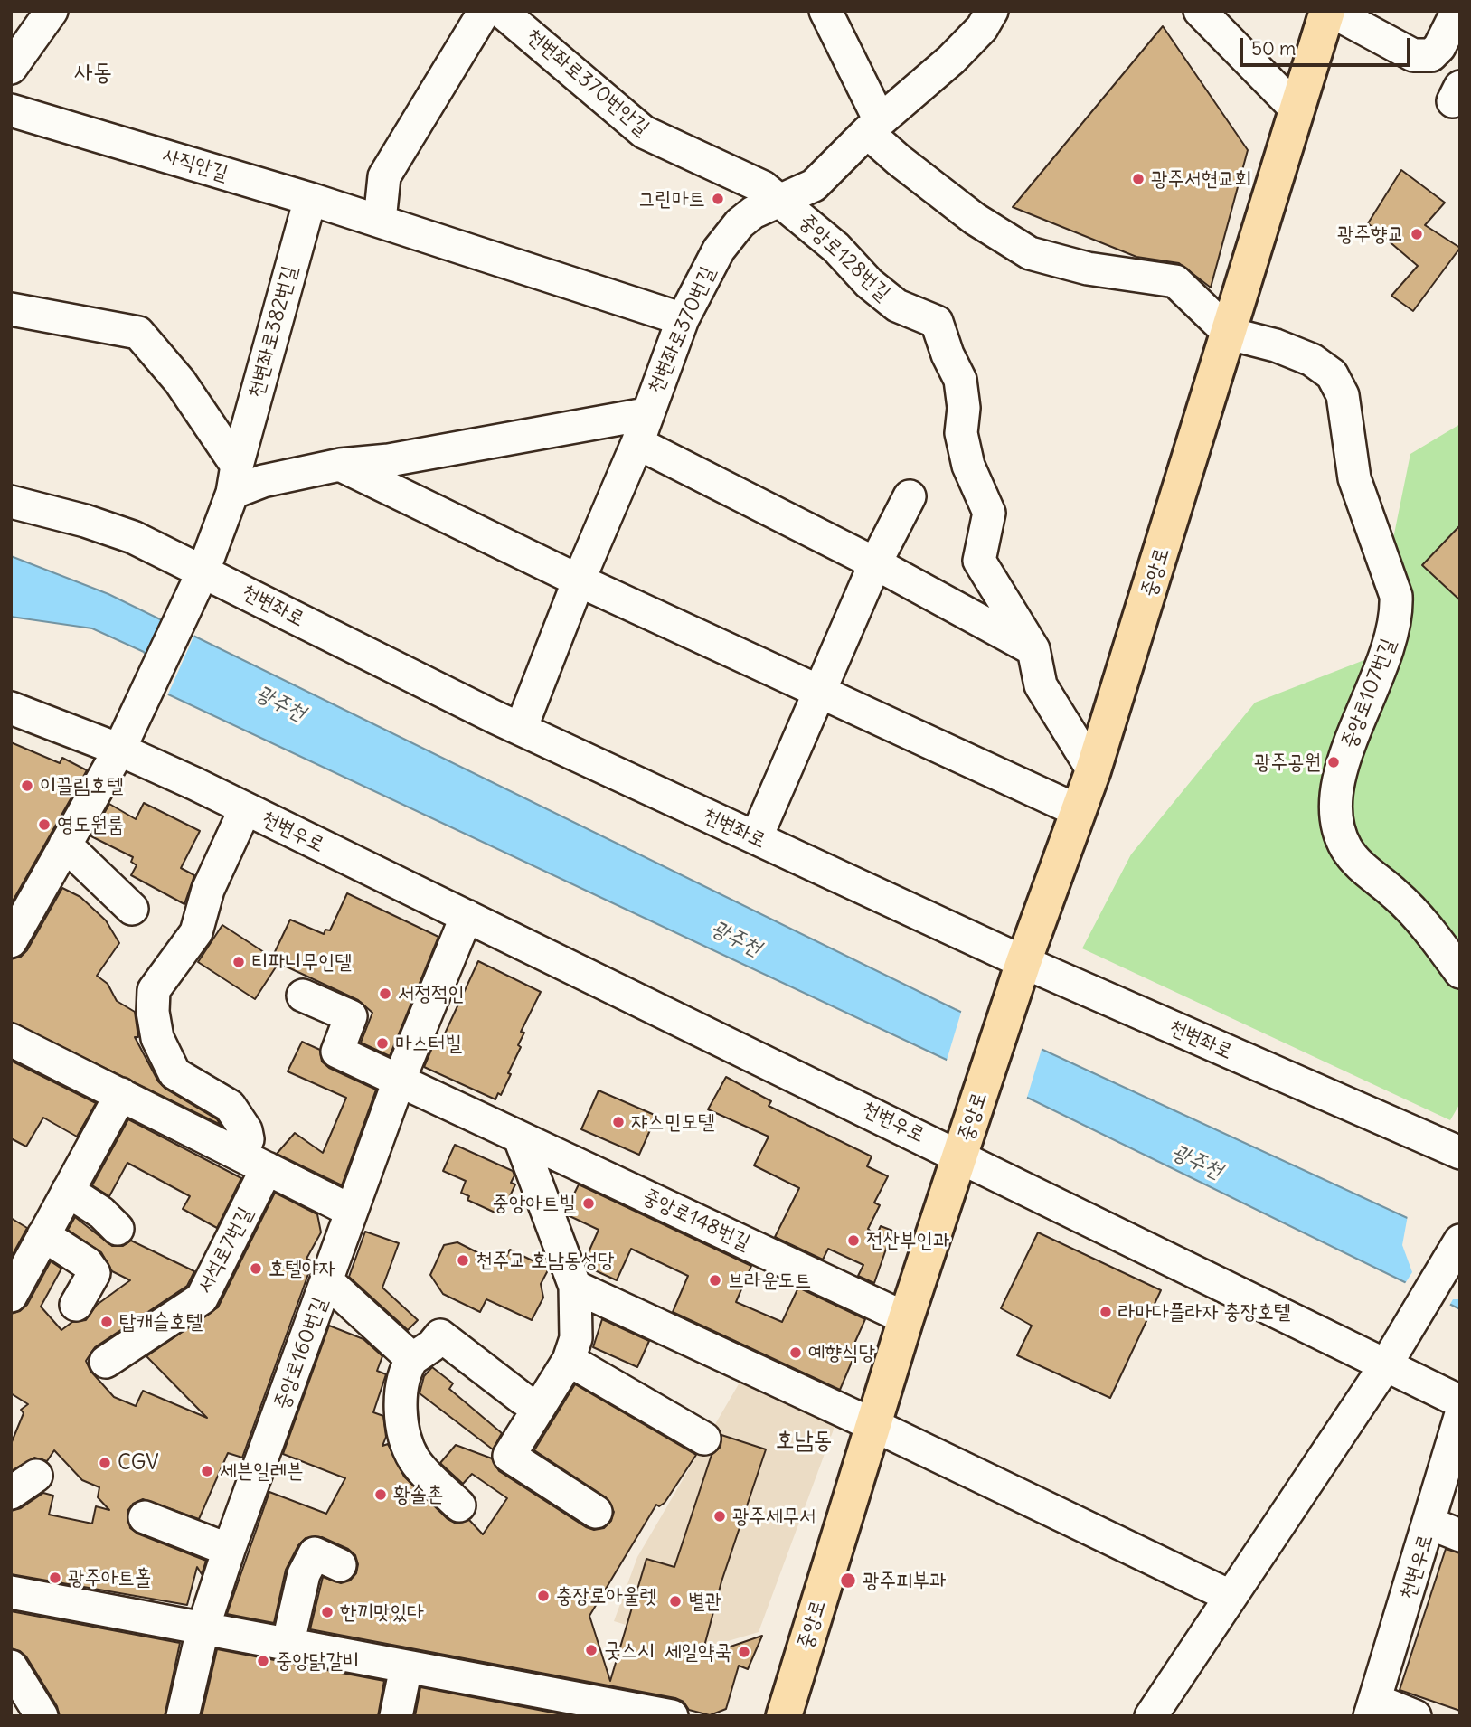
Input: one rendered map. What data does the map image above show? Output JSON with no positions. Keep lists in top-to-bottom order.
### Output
{
  "streets": {
    "main road": ["중앙로"],
    "street": [
      "천변좌로370번안길",
      "사직안길",
      "중앙로128번길",
      "천변좌로370번길",
      "천변좌로382번길",
      "천변좌로",
      "중앙로107번길",
      "천변우로",
      "중앙로148번길",
      "서석로7번길",
      "중앙로160번길"
    ]
  },
  "crossings": [
    ["천변좌로370번안길", "중앙로128번길"],
    ["천변좌로370번안길", "천변좌로370번길"],
    ["사직안길", "천변좌로370번길"],
    ["사직안길", "천변좌로382번길"],
    ["중앙로128번길", "천변좌로370번길"],
    ["중앙로128번길", "중앙로"],
    ["천변좌로370번길", "천변좌로"],
    ["천변좌로382번길", "천변좌로"],
    ["천변좌로382번길", "천변우로"],
    ["중앙로", "천변좌로"],
    ["중앙로", "중앙로107번길"],
    ["중앙로", "천변우로"],
    ["중앙로", "중앙로148번길"],
    ["천변우로", "서석로7번길"]
  ],
  "districts": ["사동", "호남동"],
  "water": ["광주천"],
  "places": [
    "광주서현교회",
    "그린마트",
    "광주향교",
    "광주공원",
    "이끌림호텔",
    "영도원룸",
    "티파니무인텔",
    "서정적인",
    "마스터빌",
    "쟈스민모텔",
    "중앙아트빌",
    "전산부인과",
    "천주교 호남동성당",
    "호텔야자",
    "브라운도트",
    "라마다플라자 충장호텔",
    "탑캐슬호텔",
    "예향식당",
    "CGV",
    "세븐일레븐",
    "황솔촌",
    "광주세무서",
    "광주아트홀",
    "광주피부과",
    "충장로아울렛",
    "별관",
    "한끼맛있다",
    "굿스시",
    "세일약국",
    "중앙닭갈비"
  ],
  "scale_bar": "50 m"
}
